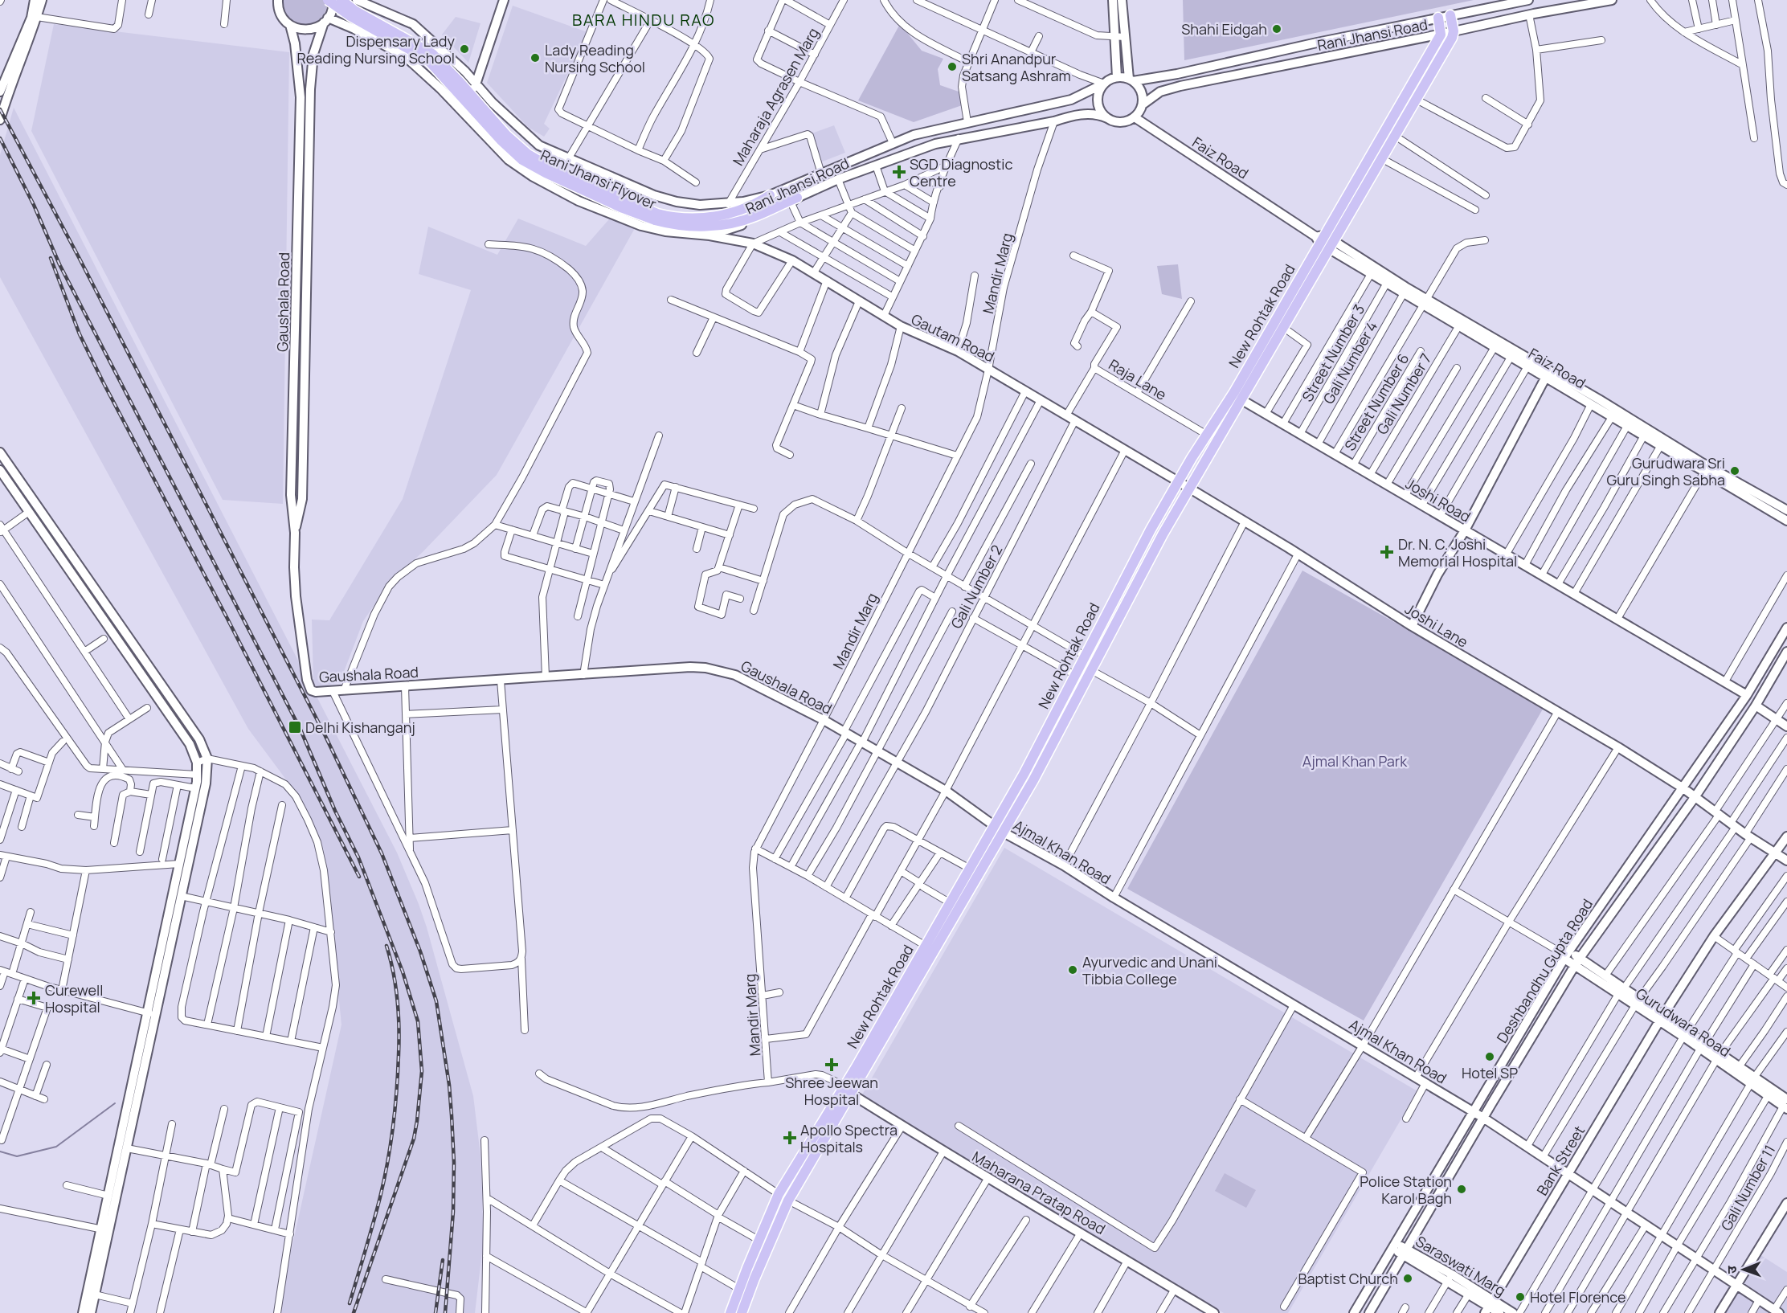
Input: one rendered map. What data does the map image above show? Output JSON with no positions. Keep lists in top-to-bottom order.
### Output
{
  "streets": {
    "main road": ["Rani Jhansi Flyover", "New Rohtak Road"],
    "street": [
      "Rani Jhansi Road",
      "Maharaja Agrasen Marg",
      "Faiz Road",
      "Mandir Marg",
      "Gaushala Road",
      "Gautam Road",
      "Street Number 3",
      "Gali Number 4",
      "Raja Lane",
      "Gali Number 7",
      "Street Number 6",
      "Joshi Road",
      "Gali Number 2",
      "Joshi Lane",
      "Ajmal Khan Road",
      "Deshbandhu Gupta Road",
      "Gurudwara Road",
      "Bank Street",
      "Gali Number 11",
      "Maharana Pratap Road",
      "Saraswati Marg"
    ]
  },
  "crossings": [
    ["Rani Jhansi Road", "Maharaja Agrasen Marg"],
    ["Rani Jhansi Road", "Faiz Road"],
    ["Rani Jhansi Road", "Rani Jhansi Flyover"],
    ["Rani Jhansi Road", "Mandir Marg"],
    ["Rani Jhansi Road", "New Rohtak Road"],
    ["Rani Jhansi Road", "Gautam Road"],
    ["Faiz Road", "New Rohtak Road"],
    ["Faiz Road", "Street Number 3"],
    ["Faiz Road", "Gali Number 4"],
    ["Faiz Road", "Gali Number 7"],
    ["Mandir Marg", "Gaushala Road"],
    ["Mandir Marg", "Gautam Road"],
    ["Gaushala Road", "New Rohtak Road"],
    ["Gaushala Road", "Gali Number 2"],
    ["Gaushala Road", "Ajmal Khan Road"],
    ["New Rohtak Road", "Gautam Road"],
    ["New Rohtak Road", "Raja Lane"],
    ["New Rohtak Road", "Joshi Road"],
    ["New Rohtak Road", "Joshi Lane"],
    ["New Rohtak Road", "Ajmal Khan Road"],
    ["New Rohtak Road", "Maharana Pratap Road"],
    ["Gautam Road", "Gali Number 2"],
    ["Gautam Road", "Joshi Lane"],
    ["Street Number 3", "Joshi Road"],
    ["Gali Number 4", "Joshi Road"],
    ["Gali Number 7", "Joshi Road"],
    ["Street Number 6", "Joshi Road"],
    ["Joshi Road", "Deshbandhu Gupta Road"],
    ["Joshi Lane", "Deshbandhu Gupta Road"],
    ["Joshi Lane", "Bank Street"],
    ["Ajmal Khan Road", "Deshbandhu Gupta Road"],
    ["Ajmal Khan Road", "Bank Street"],
    ["Ajmal Khan Road", "Gali Number 11"],
    ["Deshbandhu Gupta Road", "Gurudwara Road"],
    ["Deshbandhu Gupta Road", "Saraswati Marg"],
    ["Gurudwara Road", "Bank Street"],
    ["Bank Street", "Saraswati Marg"]
  ],
  "districts": ["BARA HINDU RAO"],
  "parks": ["Ajmal Khan Park"],
  "places": {
    "other": [
      "Shahi Eidgah",
      "Dispensary Lady Reading Nursing School",
      "Lady Reading Nursing School",
      "Shri Anandpur Satsang Ashram",
      "Gurudwara Sri Guru Singh Sabha",
      "Ayurvedic and Unani Tibbia College",
      "Hotel SP",
      "Police Station Karol Bagh",
      "Baptist Church",
      "Hotel Florence"
    ],
    "health": [
      "SGD Diagnostic Centre",
      "Dr. N. C. Joshi Memorial Hospital",
      "Curewell Hospital",
      "Shree Jeewan Hospital",
      "Apollo Spectra Hospitals"
    ],
    "transit": ["Delhi Kishanganj"]
  },
  "north": "left"
}
